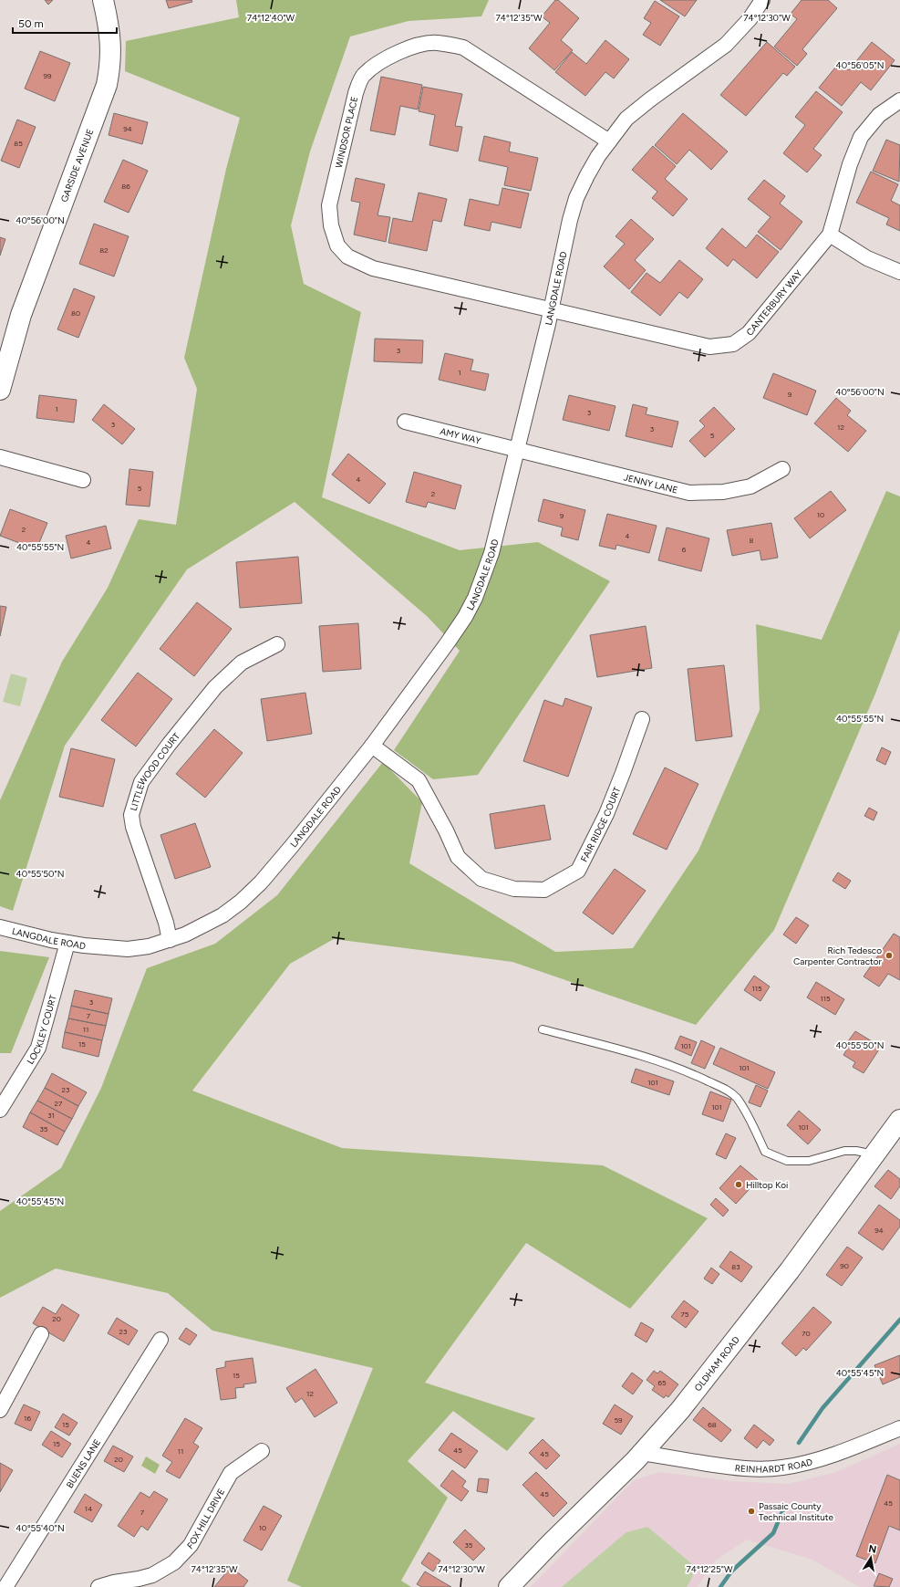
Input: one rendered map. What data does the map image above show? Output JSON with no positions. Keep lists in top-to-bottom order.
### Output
{
  "streets": {
    "street": [
      "WINDSOR PLACE",
      "GARSIDE AVENUE",
      "LANGDALE ROAD",
      "CANTERBURY WAY",
      "AMY WAY",
      "JENNY LANE",
      "LITTLEWOOD COURT",
      "FAIR RIDGE COURT",
      "LOCKLEY COURT",
      "OLDHAM ROAD",
      "REINHARDT ROAD",
      "BUENS LANE",
      "FOX HILL DRIVE"
    ]
  },
  "crossings": [
    ["WINDSOR PLACE", "LANGDALE ROAD"],
    ["WINDSOR PLACE", "CANTERBURY WAY"],
    ["LANGDALE ROAD", "CANTERBURY WAY"],
    ["LANGDALE ROAD", "AMY WAY"],
    ["LANGDALE ROAD", "JENNY LANE"],
    ["LANGDALE ROAD", "LITTLEWOOD COURT"],
    ["LANGDALE ROAD", "FAIR RIDGE COURT"],
    ["LANGDALE ROAD", "LOCKLEY COURT"],
    ["AMY WAY", "JENNY LANE"],
    ["OLDHAM ROAD", "REINHARDT ROAD"]
  ],
  "places": ["Rich Tedesco Carpenter Contractor", "Hilltop Koi", "Passaic County Technical Institute"],
  "house_numbers": [
    "99",
    "94",
    "85",
    "86",
    "82",
    "80",
    "3",
    "1",
    "9",
    "1",
    "3",
    "3",
    "12",
    "3",
    "5",
    "4",
    "5",
    "2",
    "10",
    "9",
    "2",
    "4",
    "8",
    "4",
    "6",
    "115",
    "115",
    "3",
    "7",
    "11",
    "15",
    "101",
    "101",
    "101",
    "23",
    "27",
    "101",
    "31",
    "101",
    "35",
    "94",
    "90",
    "83",
    "75",
    "20",
    "23",
    "70",
    "15",
    "65",
    "12",
    "16",
    "59",
    "15",
    "68",
    "15",
    "45",
    "11",
    "45",
    "20",
    "45",
    "45",
    "14",
    "7",
    "10",
    "35"
  ],
  "scale_bar": "50 m",
  "north": "top",
  "coordinates": [
    "74°12'40\"W",
    "74°12'35\"W",
    "74°12'30\"W",
    "40°56'05\"N",
    "40°56'00\"N",
    "40°55'55\"N",
    "40°55'50\"N",
    "40°55'45\"N",
    "40°55'40\"N",
    "74°12'25\"W"
  ]
}
